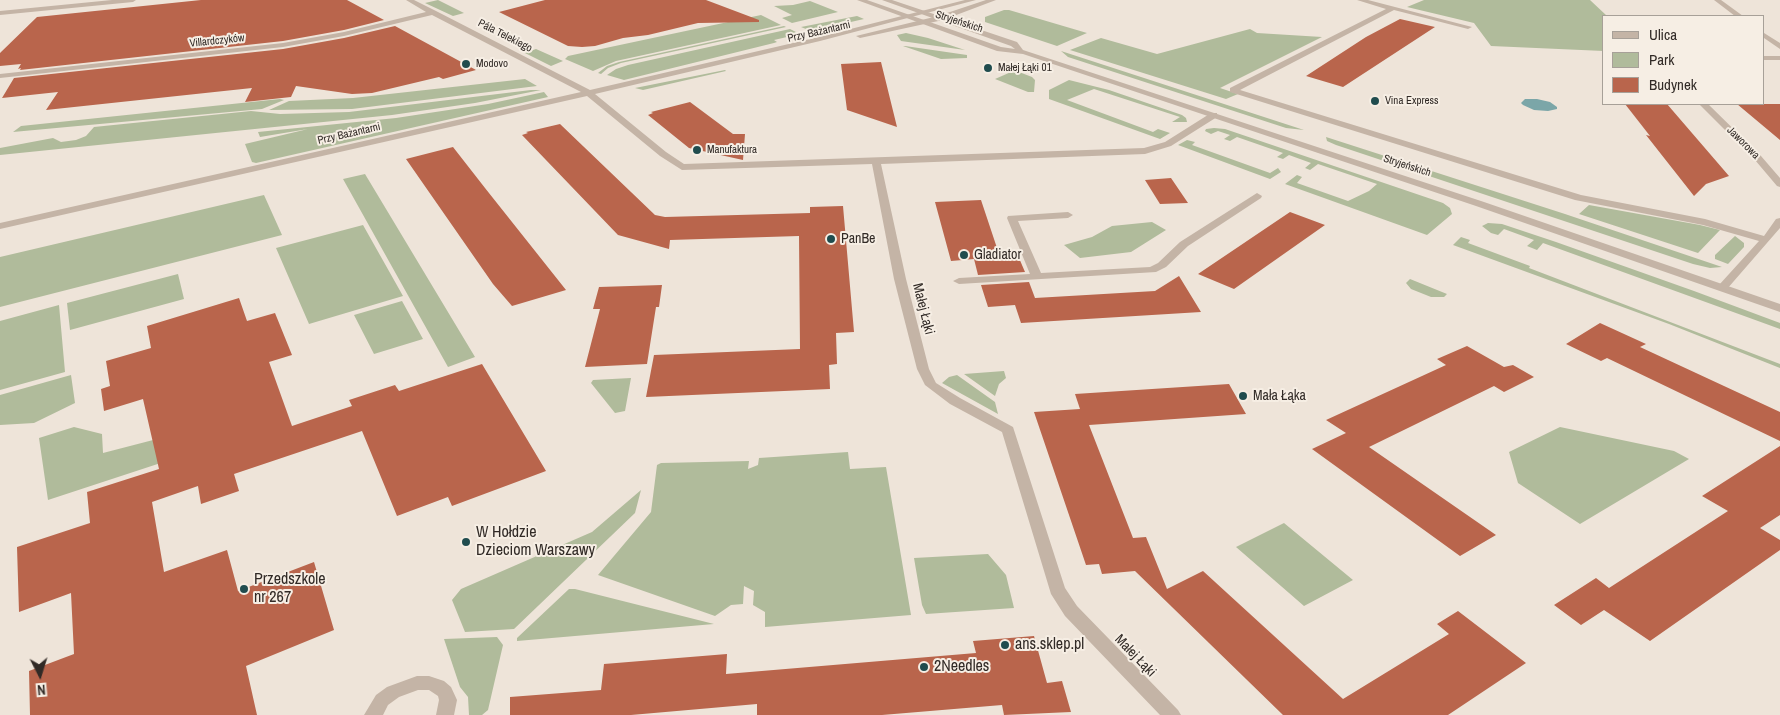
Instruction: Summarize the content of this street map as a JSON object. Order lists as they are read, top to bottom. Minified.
{"streets":{"street":["Stryjeńskich","Przy Bażantarni","Pála Telekiego","Villardczyków","Jaworowa","Małej Łąki"]},"crossings":[["Stryjeńskich","Przy Bażantarni"],["Przy Bażantarni","Pála Telekiego"],["Pála Telekiego","Villardczyków"],["Pála Telekiego","Małej Łąki"]],"places":["Modovo","Małej Łąki 01","Vina Express","Manufaktura","PanBe","Gladiator","Mała Łąka","W Hołdzie Dzieciom Warszawy","Przedszkole nr 267","ans.sklep.pl","2Needles"],"legend":["Ulica","Park","Budynek"],"north":"bottom"}
